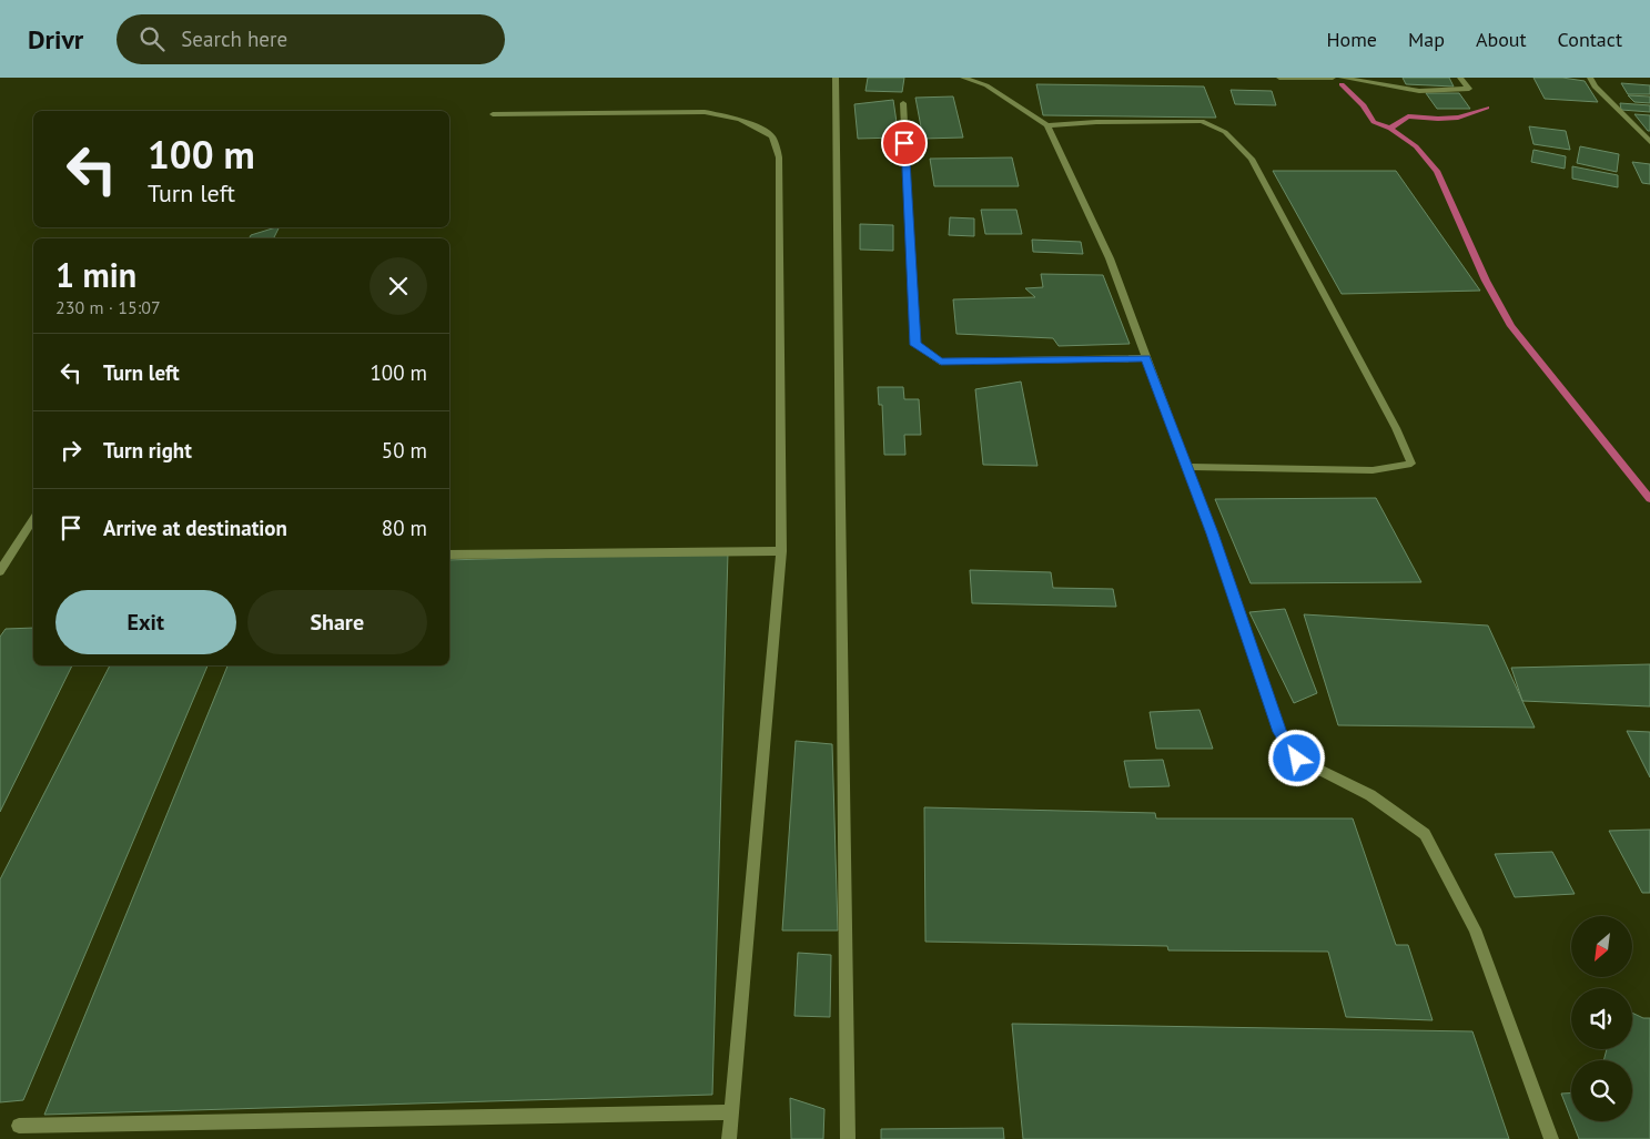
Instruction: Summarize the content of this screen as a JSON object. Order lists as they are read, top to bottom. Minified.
{"north":"bottom left","page":{"header":"Drivr","search":"Search here","nav":["Home","Map","About","Contact"],"turn":["100 m","Turn left"],"heading":["1 min","230 m · 15:07"],"list":[{"name":"Turn left","value":"100 m"},{"name":"Turn right","value":"50 m"},{"name":"Arrive at destination","value":"80 m"}],"buttons":["Exit","Share"]}}
